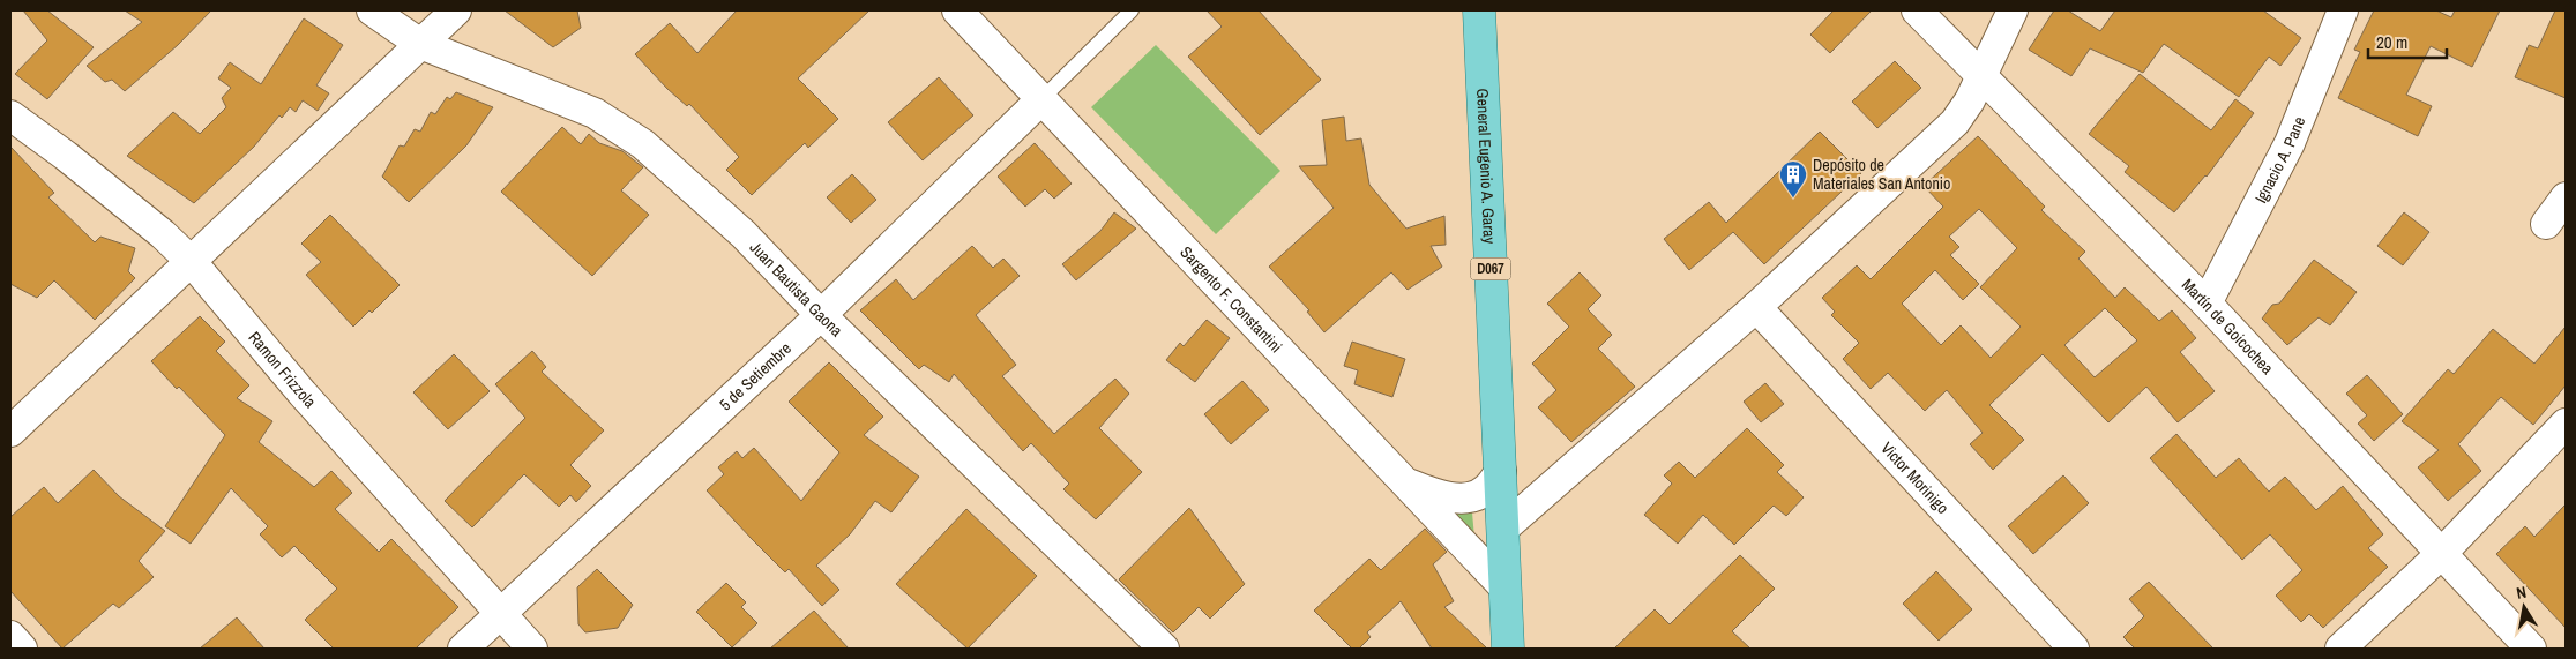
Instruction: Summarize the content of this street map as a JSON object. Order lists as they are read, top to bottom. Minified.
{"streets":{"main road":["General Eugenio A. Garay","D067"],"street":["Ignacio A. Pane","Juan Bautista Gaona","Sargento F. Constantini","Martín de Goicochea","Ramon Frizzola","5 de Setiembre","Victor Morinigo"]},"crossings":[["Ignacio A. Pane","Martín de Goicochea"],["General Eugenio A. Garay","D067"],["D067","Sargento F. Constantini"],["Juan Bautista Gaona","5 de Setiembre"],["Sargento F. Constantini","5 de Setiembre"],["Ramon Frizzola","5 de Setiembre"]],"places":{"building":["Depósito de Materiales San Antonio"]},"scale_bar":"20 m","north":"top"}
